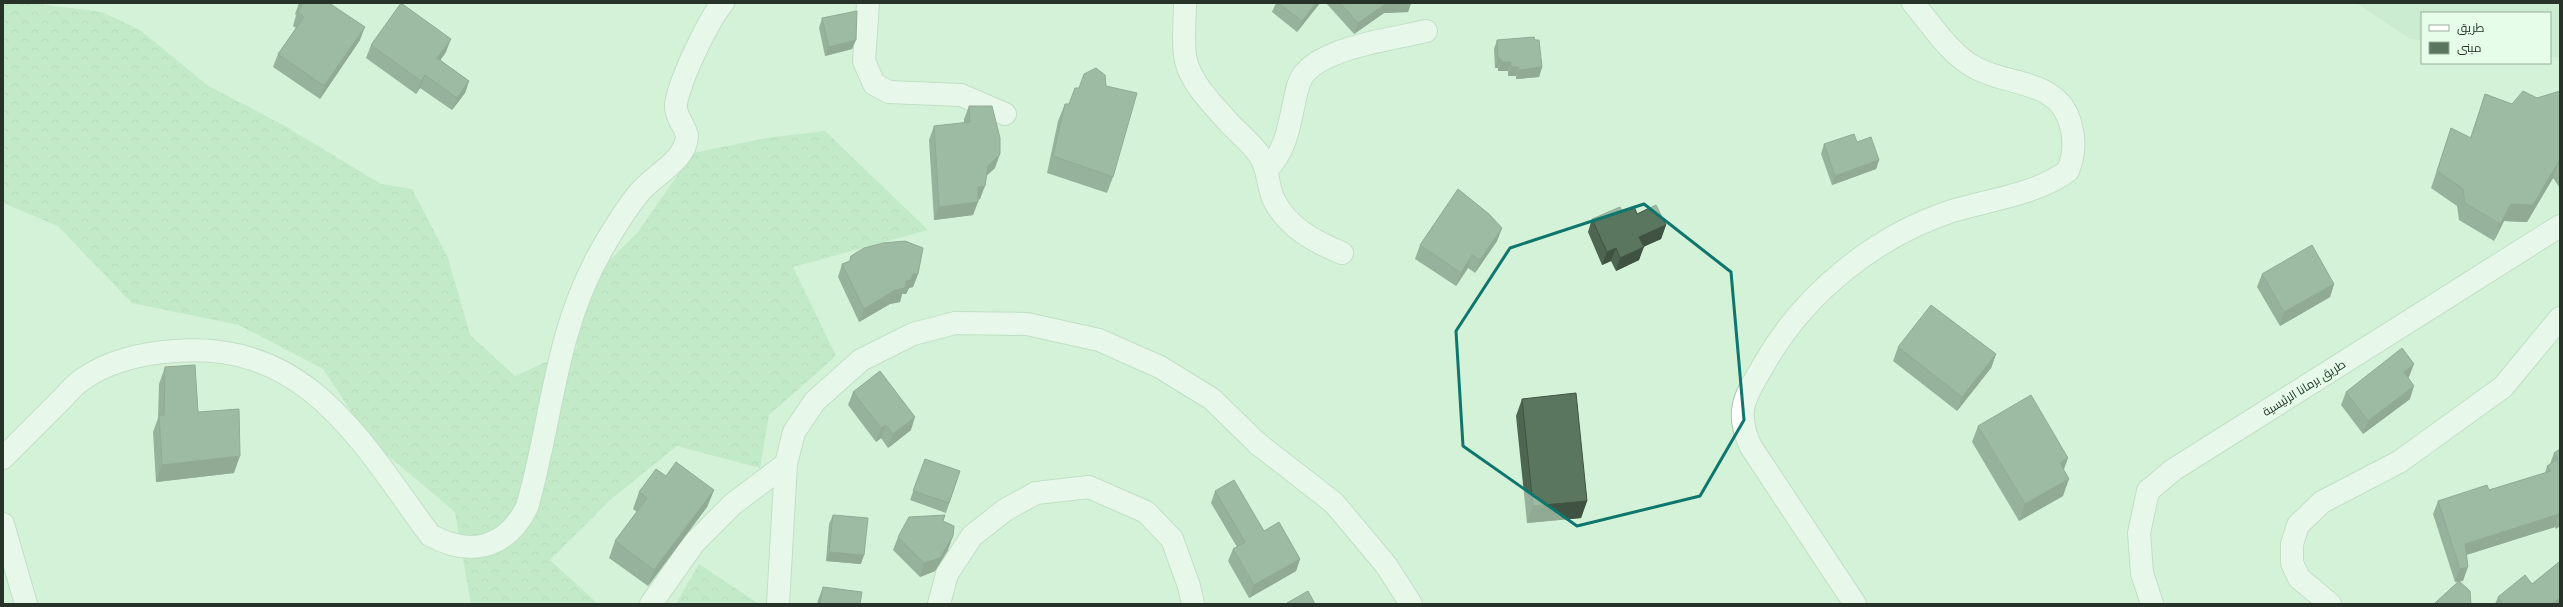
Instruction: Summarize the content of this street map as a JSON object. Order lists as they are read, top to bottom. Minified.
{"streets":{"street":["طريق برمانا الرئيسية"]},"legend":["طريق","مبنى"]}
